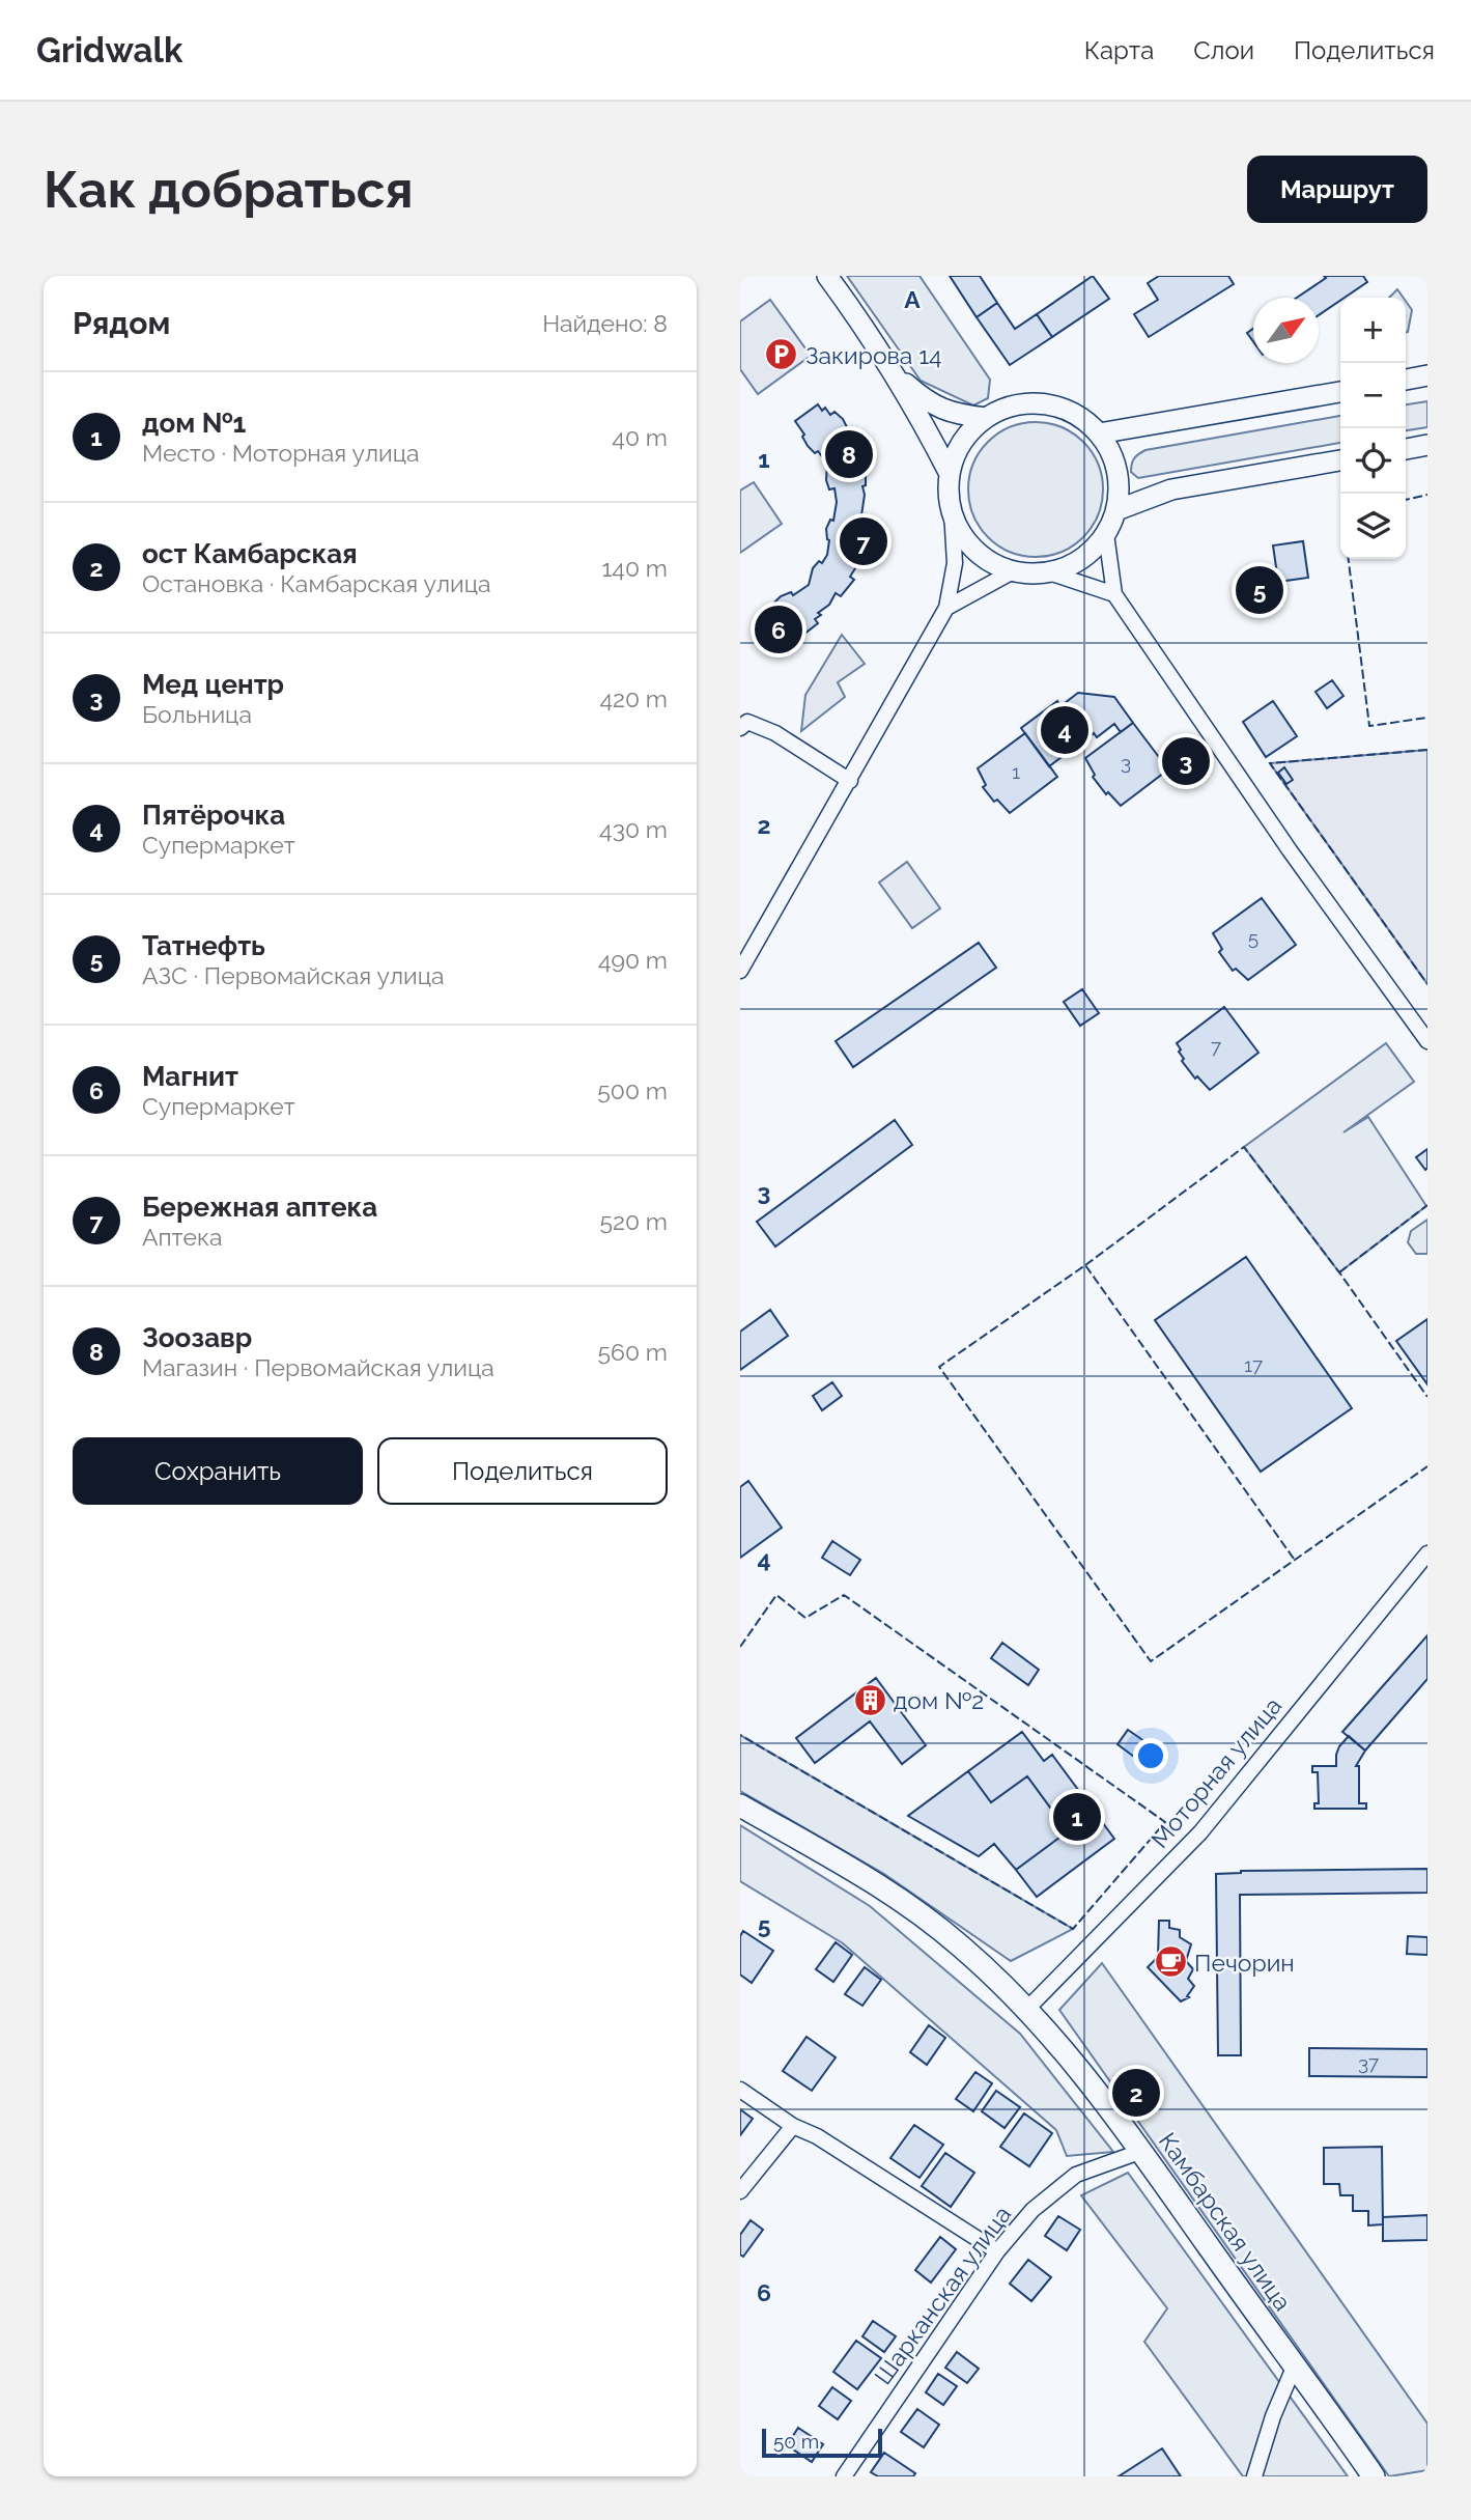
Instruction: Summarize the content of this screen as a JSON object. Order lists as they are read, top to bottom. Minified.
{"streets":{"main road":["Камбарская улица"],"street":["Моторная улица","Шарканская улица"]},"crossings":[["Моторная улица","Камбарская улица"],["Камбарская улица","Шарканская улица"]],"places":{"parking":["Закирова 14"],"building":["дом №2"],"cafe":["Печорин"]},"house_numbers":["3","1","5","7","17","37"],"scale_bar":"50 m","north":"top right","page":{"header":"Gridwalk","nav":["Карта","Слои","Поделиться"],"buttons":["Маршрут",["Сохранить","Поделиться"]],"title":"Как добраться","heading":["Рядом","Найдено: 8"],"map_buttons":["+","−"],"list":[{"mark":"1","name":"дом №1","note":"Место · Моторная улица","value":"40 m"},{"mark":"2","name":"ост Камбарская","note":"Остановка · Камбарская улица","value":"140 m"},{"mark":"3","name":"Мед центр","note":"Больница","value":"420 m"},{"mark":"4","name":"Пятёрочка","note":"Супермаркет","value":"430 m"},{"mark":"5","name":"Татнефть","note":"АЗС · Первомайская улица","value":"490 m"},{"mark":"6","name":"Магнит","note":"Супермаркет","value":"500 m"},{"mark":"7","name":"Бережная аптека","note":"Аптека","value":"520 m"},{"mark":"8","name":"Зоозавр","note":"Магазин · Первомайская улица","value":"560 m"}],"pins":["8","7","5","6","4","3","1","2"],"scale":"50 m"},"grid":{"columns":["A"],"rows":["1","2","3","4","5","6"]}}
